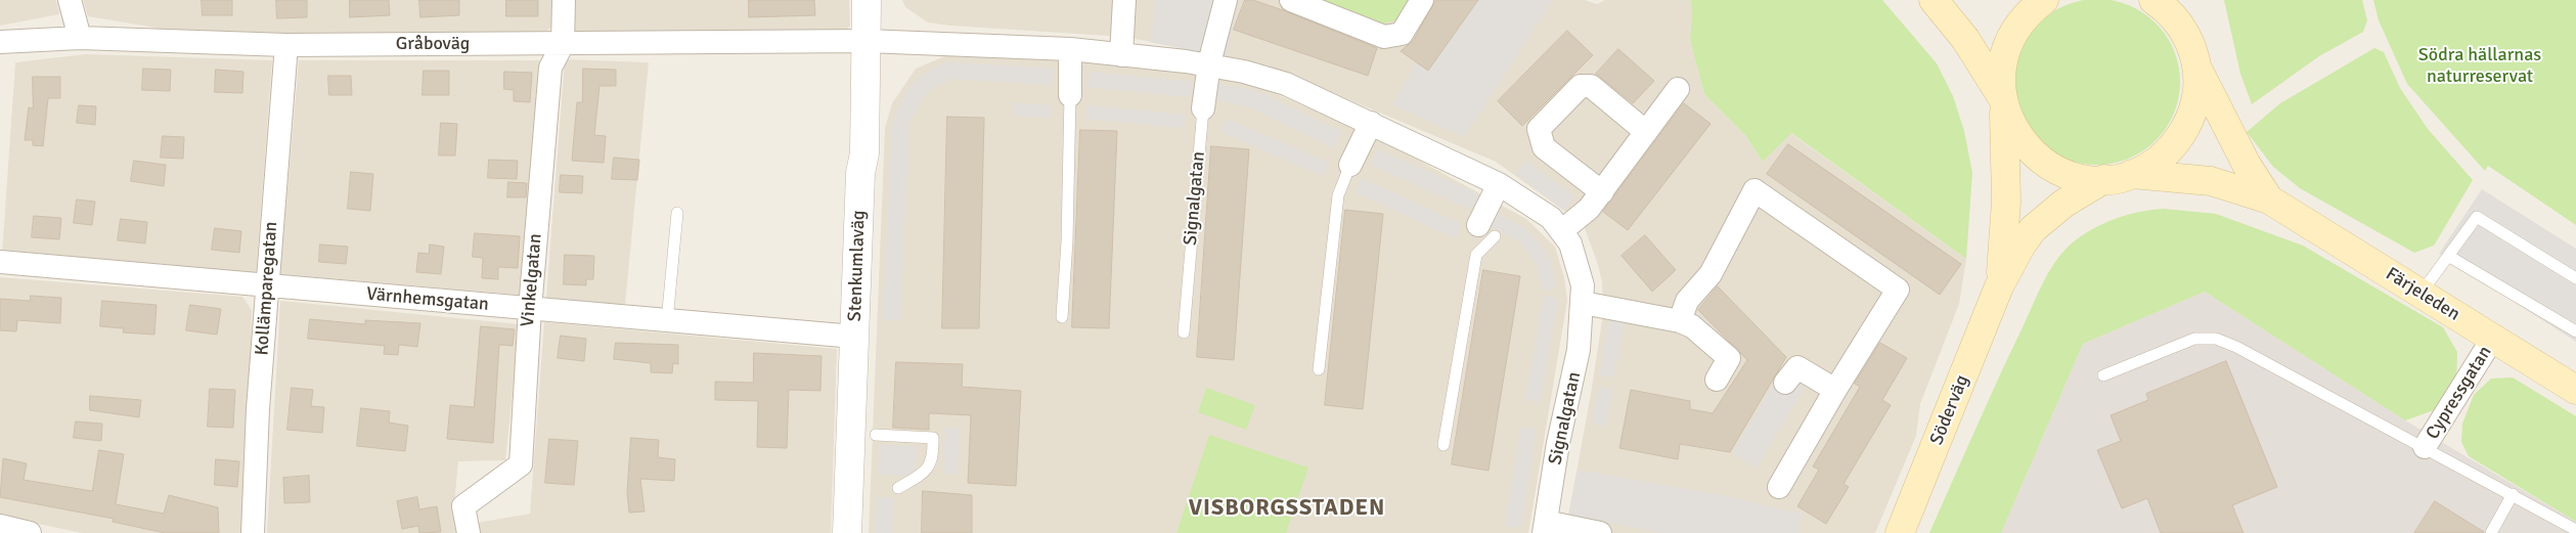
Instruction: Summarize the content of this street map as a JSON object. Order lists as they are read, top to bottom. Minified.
{"streets":{"main road":["Färjeleden","Söderväg"],"street":["Gråboväg","Signalgatan","Stenkumlaväg","Vinkelgatan","Kollämparegatan","Värnhemsgatan","Cypressgatan"]},"crossings":[["Gråboväg","Signalgatan"],["Gråboväg","Stenkumlaväg"],["Gråboväg","Vinkelgatan"],["Gråboväg","Kollämparegatan"],["Signalgatan","Stenkumlaväg"],["Stenkumlaväg","Värnhemsgatan"],["Vinkelgatan","Värnhemsgatan"],["Kollämparegatan","Värnhemsgatan"],["Färjeleden","Cypressgatan"]],"districts":["VISBORGSSTADEN"],"parks":["Södra hällarnas naturreservat"]}
